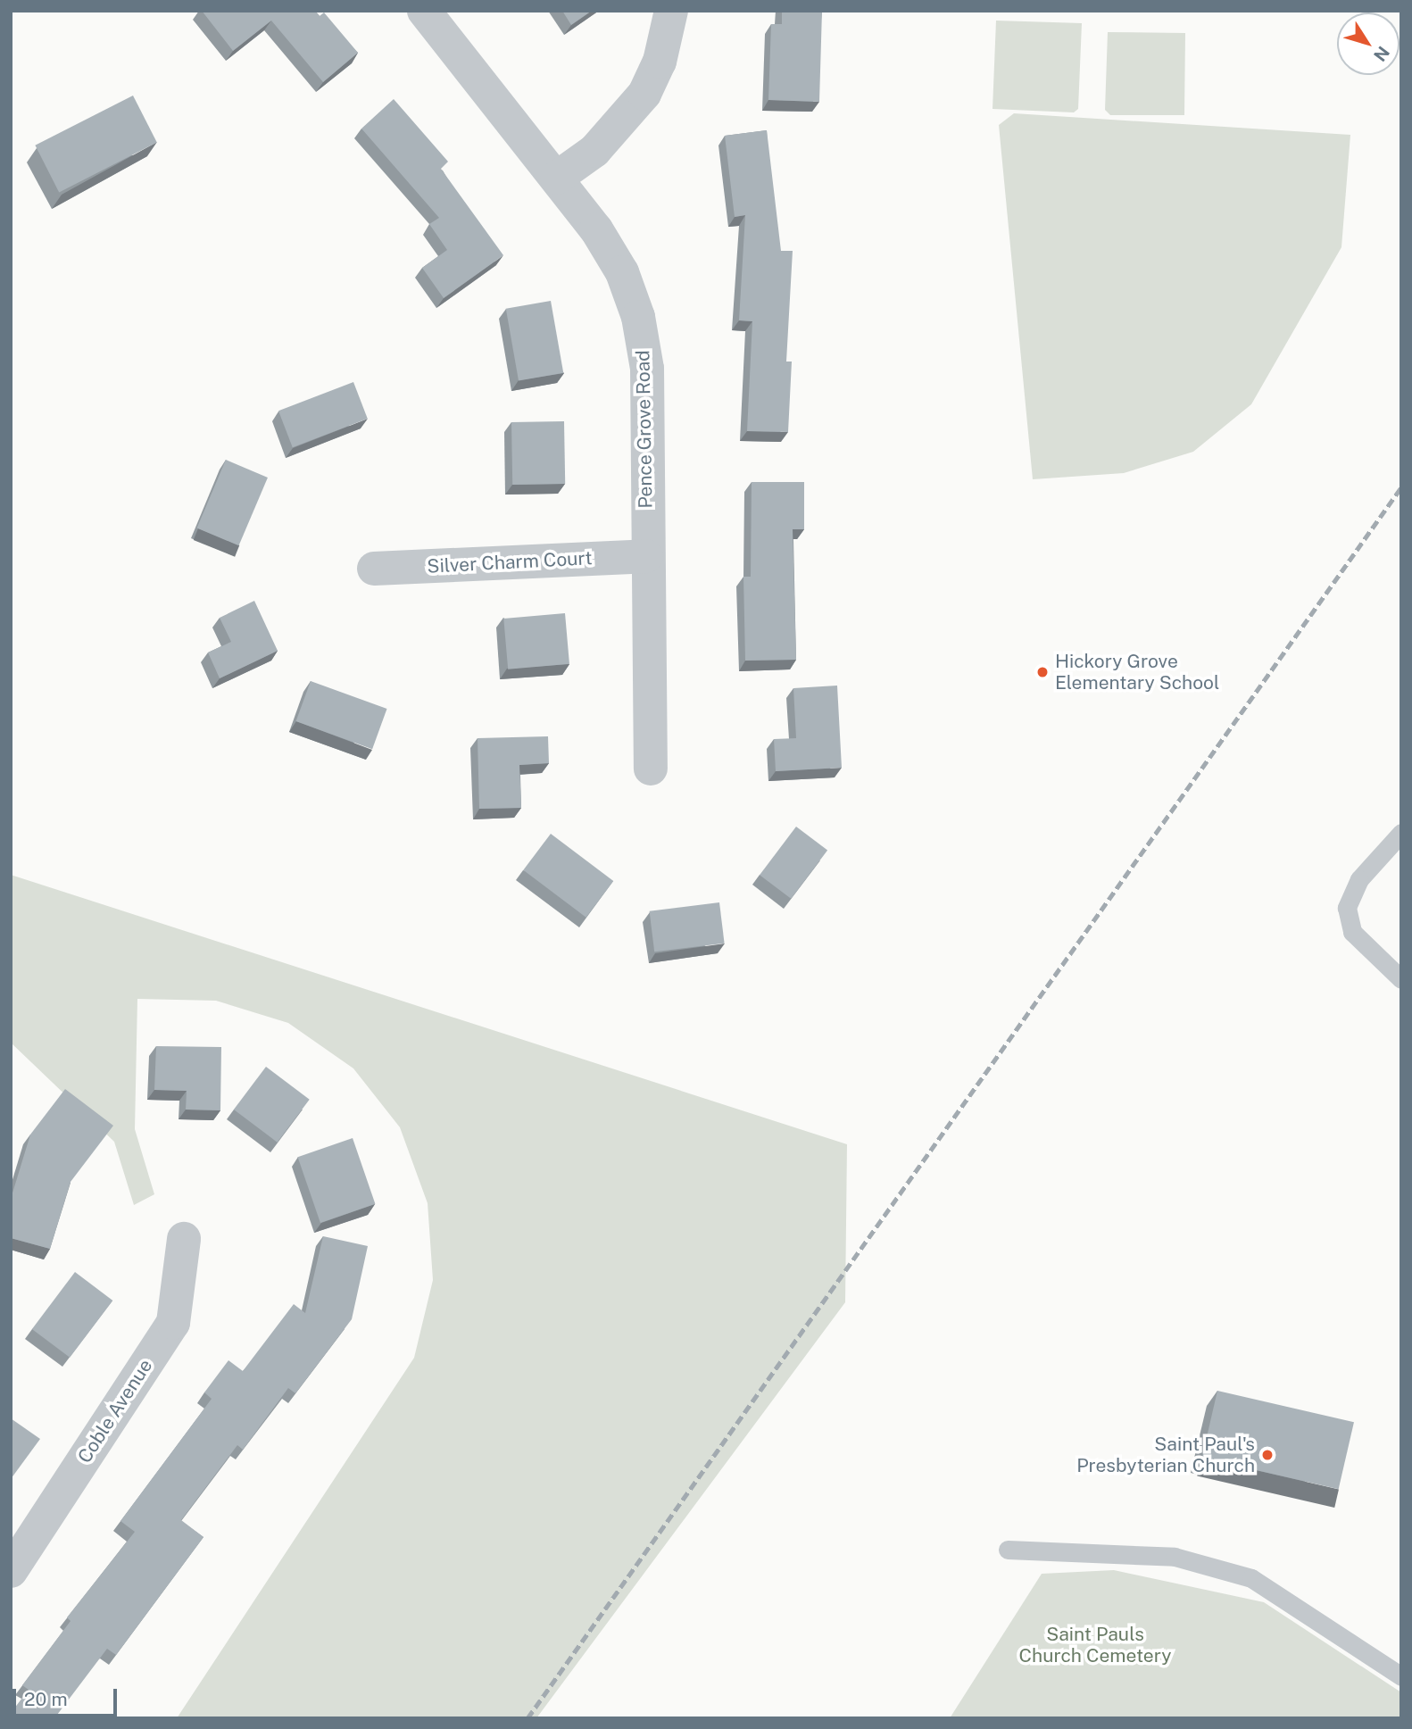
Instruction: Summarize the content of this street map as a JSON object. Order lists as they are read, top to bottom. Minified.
{"streets":{"street":["Pence Grove Road","Silver Charm Court","Coble Avenue"]},"crossings":[["Pence Grove Road","Silver Charm Court"]],"parks":["Saint Pauls Church Cemetery"],"places":["Hickory Grove Elementary School","Saint Paul's Presbyterian Church"],"scale_bar":"20 m","north":"bottom right"}
